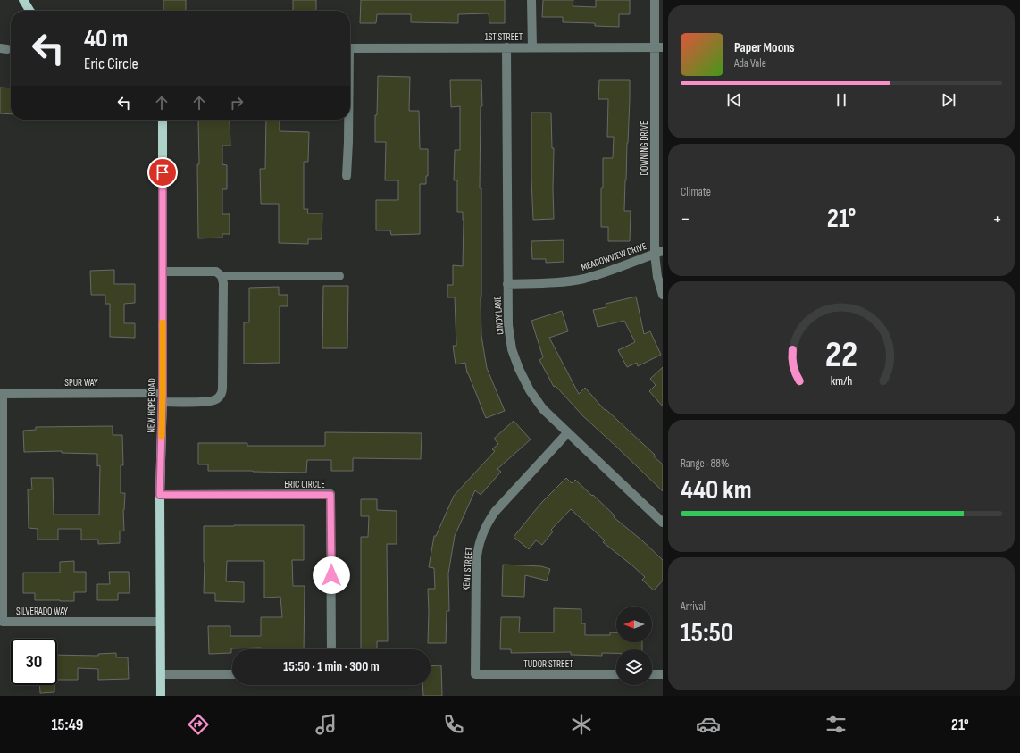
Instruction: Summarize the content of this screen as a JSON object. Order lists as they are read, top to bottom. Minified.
{"streets":{"main road":["NEW HOPE ROAD"],"street":["1ST STREET","DOWNING DRIVE","MEADOWVIEW DRIVE","CINDY LANE","SPUR WAY","ERIC CIRCLE","KENT STREET","SILVERADO WAY","TUDOR STREET"]},"crossings":[["1ST STREET","DOWNING DRIVE"],["1ST STREET","CINDY LANE"],["DOWNING DRIVE","MEADOWVIEW DRIVE"],["MEADOWVIEW DRIVE","CINDY LANE"],["CINDY LANE","KENT STREET"],["SPUR WAY","NEW HOPE ROAD"],["SPUR WAY","SILVERADO WAY"],["NEW HOPE ROAD","ERIC CIRCLE"],["NEW HOPE ROAD","SILVERADO WAY"],["KENT STREET","TUDOR STREET"]],"north":"left","page":{"turn":["40 m","Eric Circle"],"song":["Paper Moons","Ada Vale"],"tile":["Climate",["Range · 88%","440 km"],["Arrival","15:50"]],"heat":["−","21°","+"],"limit":"30","trip":"15:50 · 1 min · 300 m","tabs":["15:49","21°"],"gauge":["22","km/h"]}}
